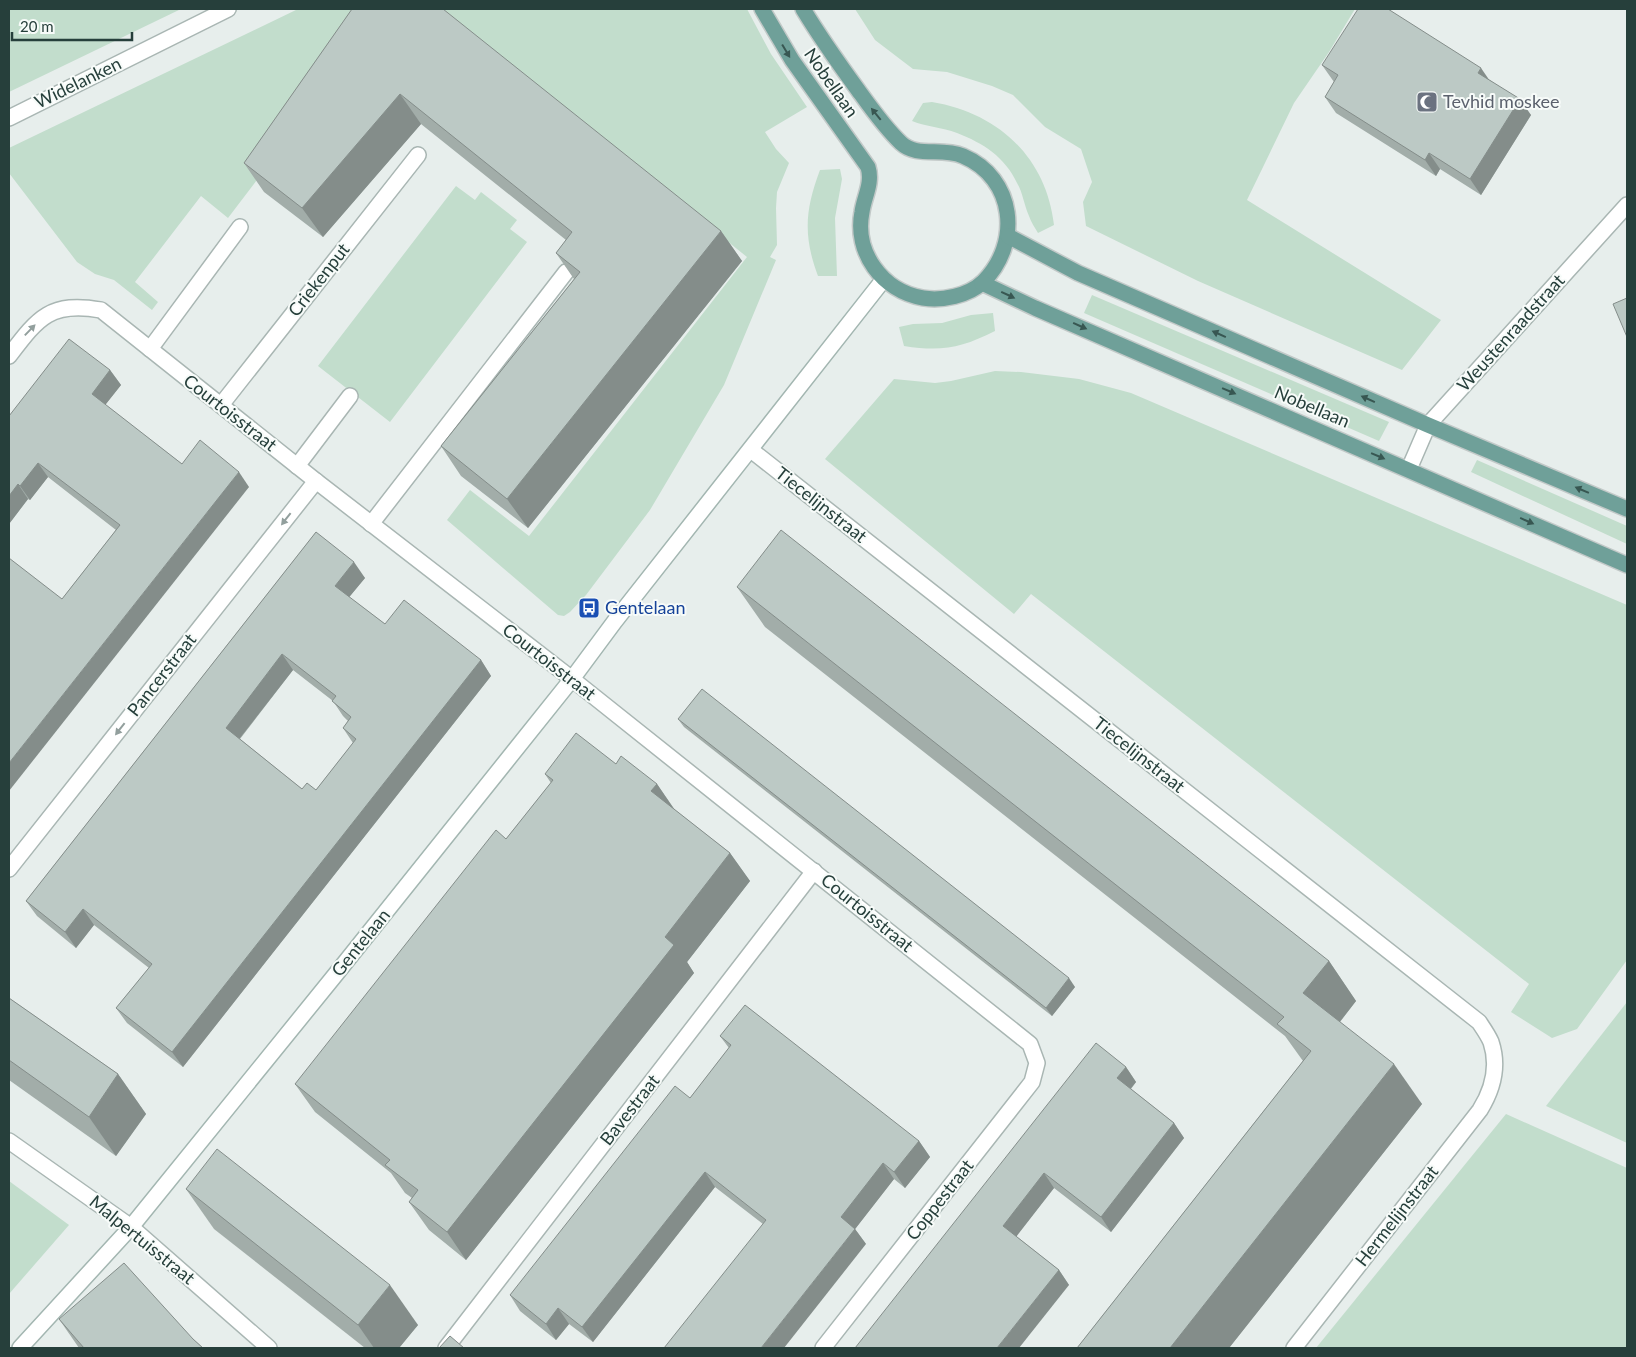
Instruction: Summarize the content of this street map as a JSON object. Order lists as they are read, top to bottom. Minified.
{"streets":{"main road":["Nobellaan"],"street":["Widelanken","Criekenput","Weustenraadstraat","Courtoisstraat","Tiecelijnstraat","Pancerstraat","Gentelaan","Bavestraat","Coppestraat","Hermelijnstraat","Malpertuisstraat"]},"crossings":[["Nobellaan","Weustenraadstraat"],["Nobellaan","Gentelaan"],["Criekenput","Courtoisstraat"],["Courtoisstraat","Pancerstraat"],["Courtoisstraat","Gentelaan"],["Courtoisstraat","Bavestraat"],["Courtoisstraat","Coppestraat"],["Tiecelijnstraat","Gentelaan"],["Tiecelijnstraat","Hermelijnstraat"],["Gentelaan","Malpertuisstraat"]],"one_way":["Pancerstraat"],"places":{"mosque":["Tevhid moskee"],"bus stop":["Gentelaan"]},"scale_bar":"20 m"}
